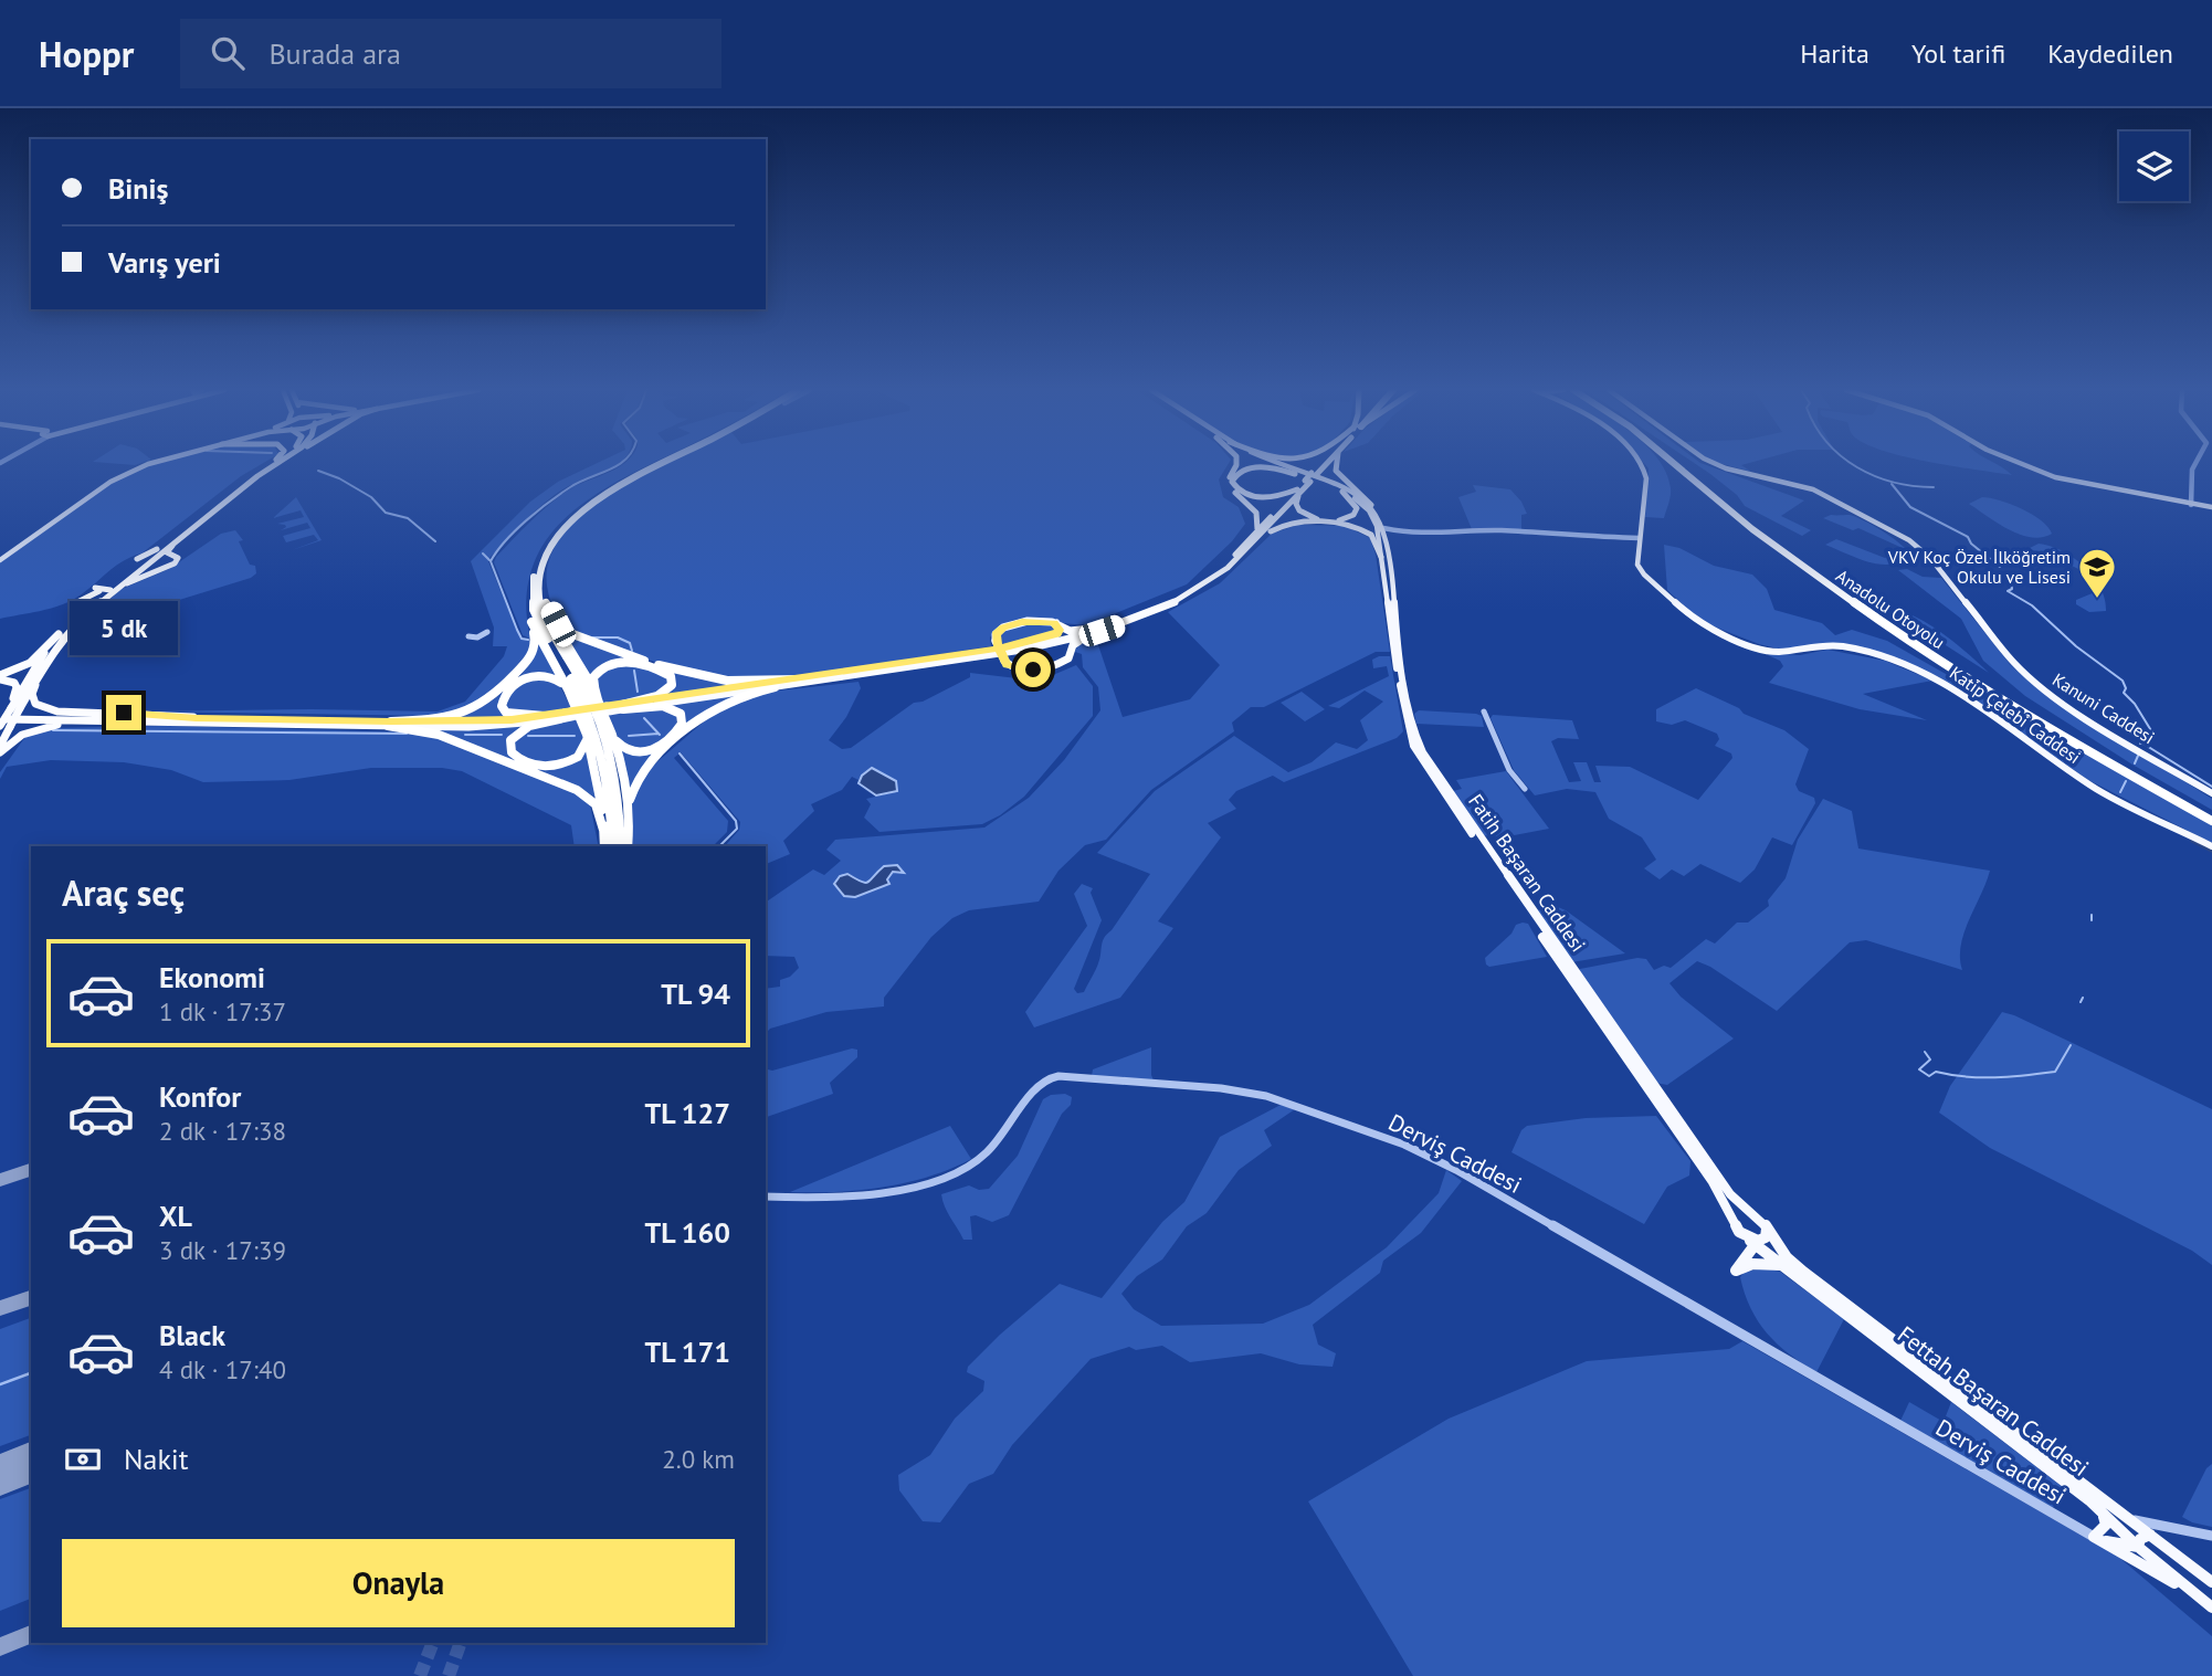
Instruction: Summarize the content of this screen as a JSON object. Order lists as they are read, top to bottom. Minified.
{"streets":{"highway":["Anadolu Otoyolu"],"main road":["Kanuni Caddesi","Katip Çelebi Caddesi","Fatih Başaran Caddesi","Fettah Başaran Caddesi"],"street":["Derviş Caddesi"]},"crossings":[["Fatih Başaran Caddesi","Fettah Başaran Caddesi"]],"places":{"school or university":["VKV Koç Özel İlköğretim Okulu ve Lisesi"]},"page":{"header":"Hoppr","search":"Burada ara","nav":["Harita","Yol tarifi","Kaydedilen"],"banner":["Biniş","Varış yeri"],"bubble":"5 dk","heading":"Araç seç","list":[{"name":"Ekonomi","note":"1 dk · 17:37","value":"TL 94"},{"name":"Konfor","note":"2 dk · 17:38","value":"TL 127"},{"name":"XL","note":"3 dk · 17:39","value":"TL 160"},{"name":"Black","note":"4 dk · 17:40","value":"TL 171"}],"pay":["Nakit","2.0 km"],"buttons":"Onayla"}}
